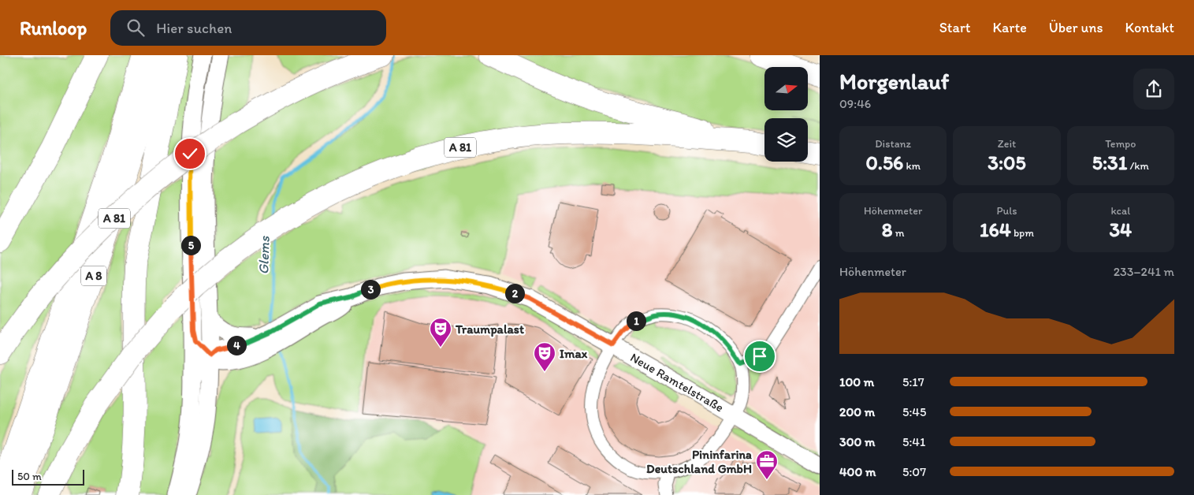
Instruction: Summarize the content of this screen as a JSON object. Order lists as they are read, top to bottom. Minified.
{"streets":{"highway":["A 81","A 8"],"main road":["Neue Ramtelstraße"]},"water":["Glems"],"places":{"theatre":["Traumpalast","Imax"],"office":["Pininfarina Deutschland GmbH"]},"scale_bar":"50 m","north":"right","page":{"header":"Runloop","search":"Hier suchen","nav":["Start","Karte","Über uns","Kontakt"],"heading":["Morgenlauf","09:46"],"stats":[["Distanz","0.56 km"],["Zeit","3:05"],["Tempo","5:31 /km"],["Höhenmeter","8 m"],["Puls","164 bpm"],["kcal","34"]],"pins":["5","3","2","1","4"],"chart":["Höhenmeter","233–241 m"],"list":[{"name":"100 m","note":"5:17"},{"name":"200 m","note":"5:45"},{"name":"300 m","note":"5:41"},{"name":"400 m","note":"5:07"}],"scale":"50 m"}}
